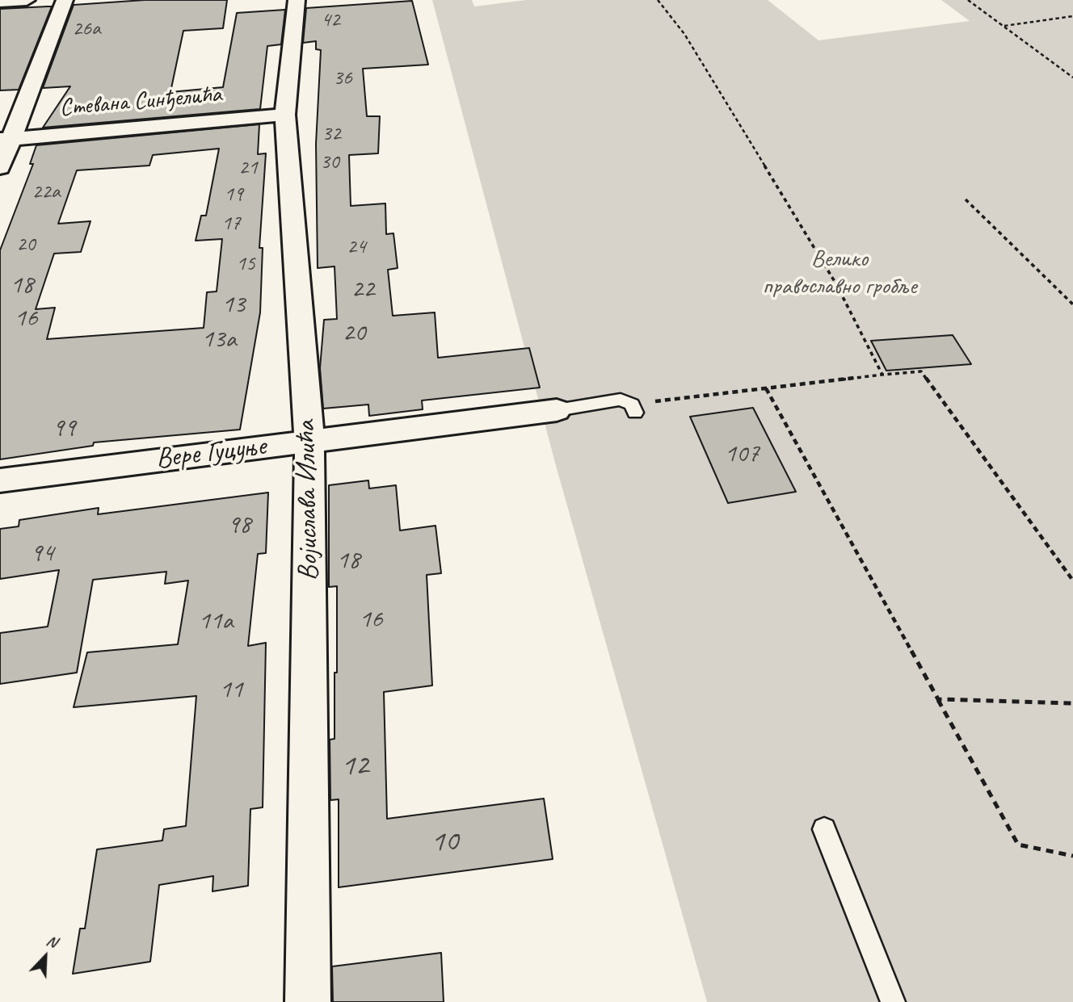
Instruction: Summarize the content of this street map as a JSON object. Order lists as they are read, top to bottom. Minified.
{"streets":{"street":["Стевана Синђелића","Вере Гуцуње","Војислава Илића"]},"crossings":[["Стевана Синђелића","Војислава Илића"],["Вере Гуцуње","Војислава Илића"]],"parks":["Велико православно гробље"],"house_numbers":["42","26a","36","32","30","21","22a","19","17","20","24","15","18","22","13","16","20","13a","99","107","98","94","18","16","11a","11","12","10"],"north":"top right"}
